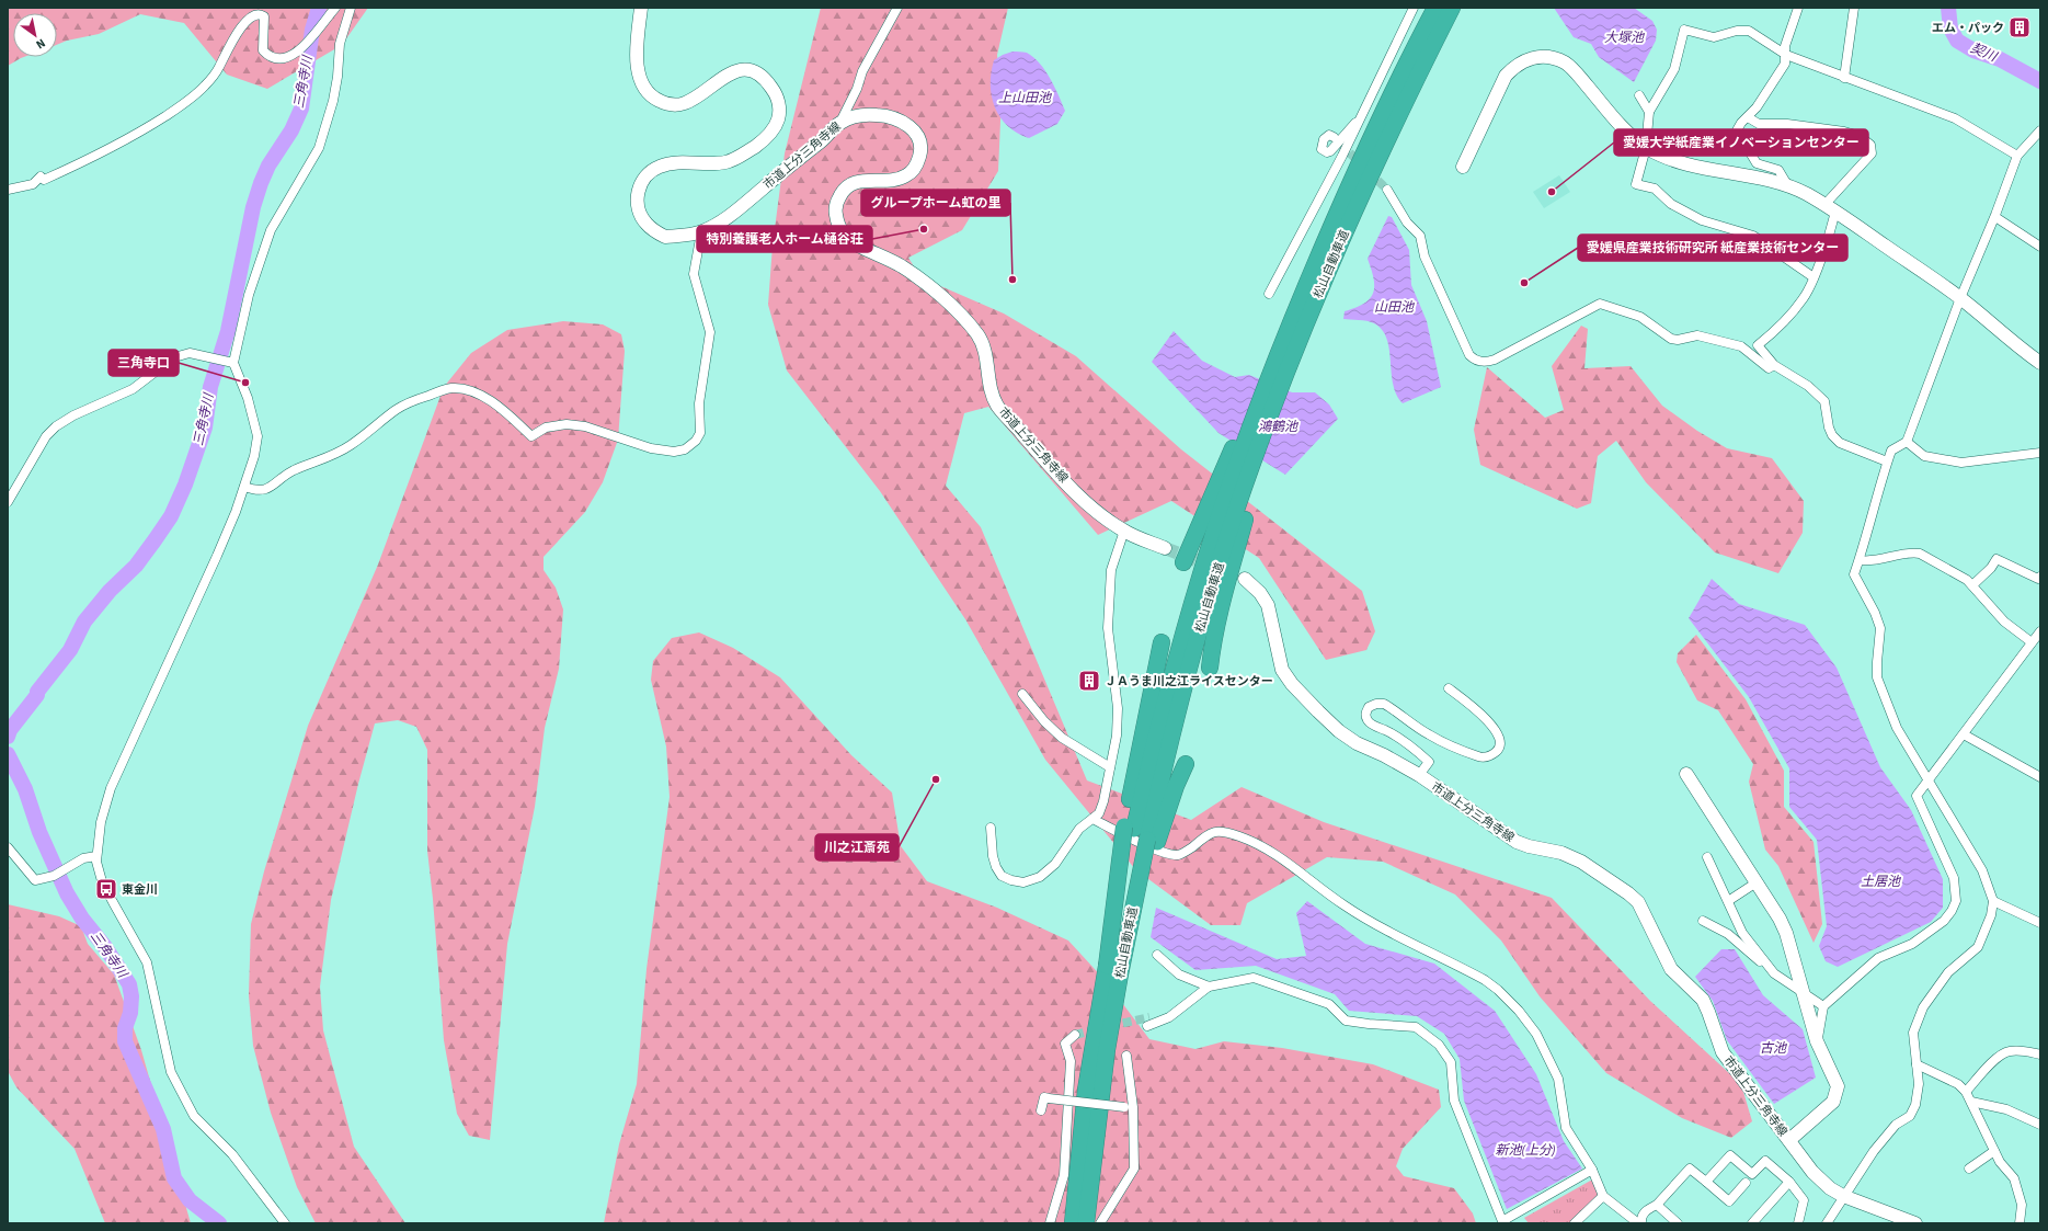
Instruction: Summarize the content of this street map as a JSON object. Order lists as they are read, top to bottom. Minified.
{"streets":{"highway":["松山自動車道"],"street":["市道上分三角寺線"]},"water":["大塚池","契川","三角寺川","上山田池","山田池","鴻鶴池","土居池","古池","新池(上分)"],"places":{"building":["エム・パック","ＪＡうま川之江ライスセンター"],"other":["愛媛大学紙産業イノベーションセンター","特別養護老人ホーム樋谷荘","グループホーム虹の里","愛媛県産業技術研究所 紙産業技術センター","三角寺口","川之江斎苑"],"bus stop":["東金川"]},"north":"bottom right"}
